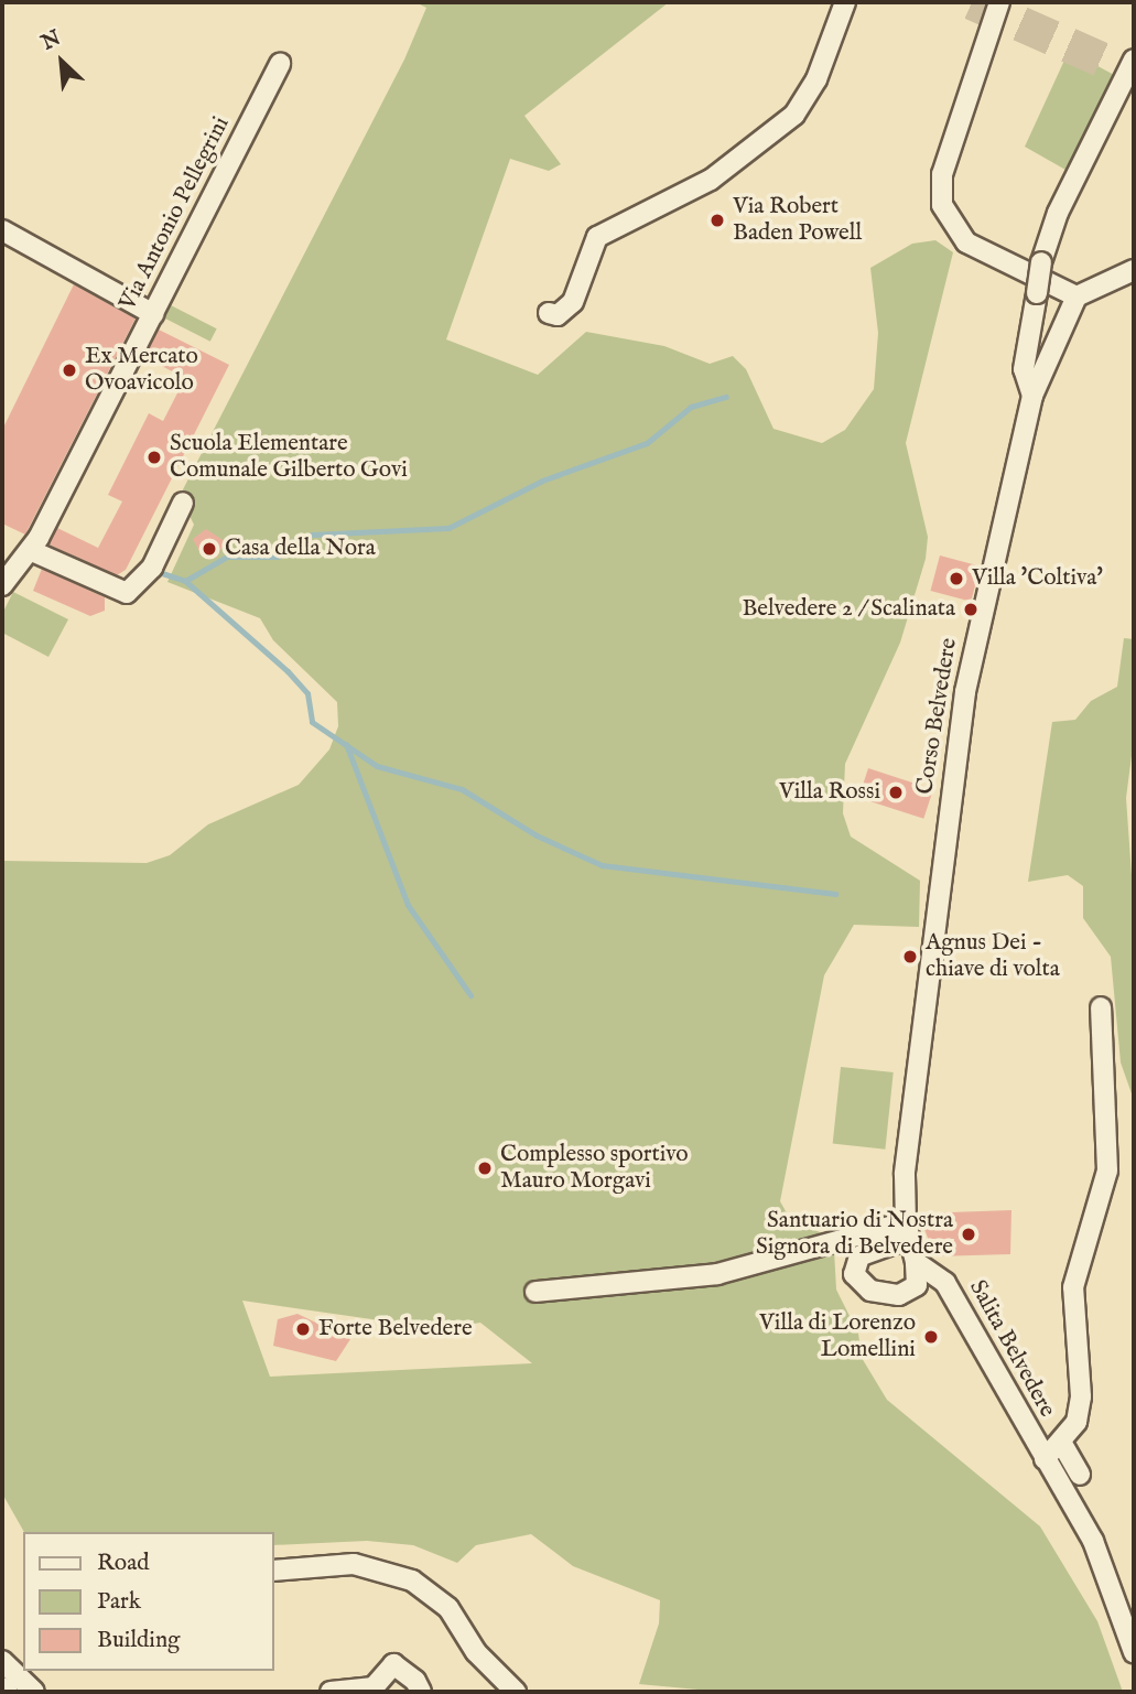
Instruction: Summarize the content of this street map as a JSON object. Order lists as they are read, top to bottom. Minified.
{"streets":{"street":["Via Antonio Pellegrini","Corso Belvedere","Salita Belvedere"]},"crossings":[["Corso Belvedere","Salita Belvedere"]],"places":["Via Robert Baden Powell","Ex Mercato Ovoavicolo","Scuola Elementare Comunale Gilberto Govi","Casa della Nora","Villa 'Coltiva'","Belvedere 2 / Scalinata","Villa Rossi","Agnus Dei - chiave di volta","Complesso sportivo Mauro Morgavi","Santuario di Nostra Signora di Belvedere","Forte Belvedere","Villa di Lorenzo Lomellini"],"legend":["Road","Park","Building"],"north":"top left"}
